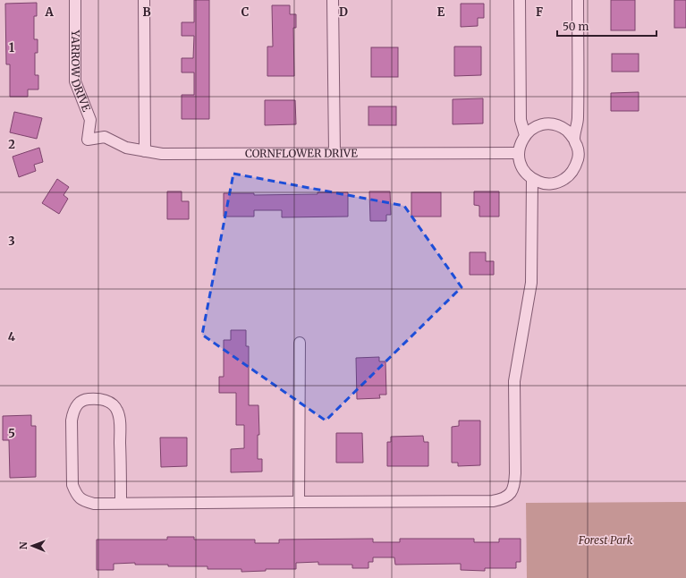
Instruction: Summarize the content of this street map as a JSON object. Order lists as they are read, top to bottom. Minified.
{"streets":{"street":["YARROW DRIVE","CORNFLOWER DRIVE"]},"crossings":[["YARROW DRIVE","CORNFLOWER DRIVE"]],"parks":["Forest Park"],"scale_bar":"50 m","north":"left","grid":{"columns":["A","B","C","D","E","F"],"rows":["1","2","3","4","5"]}}
